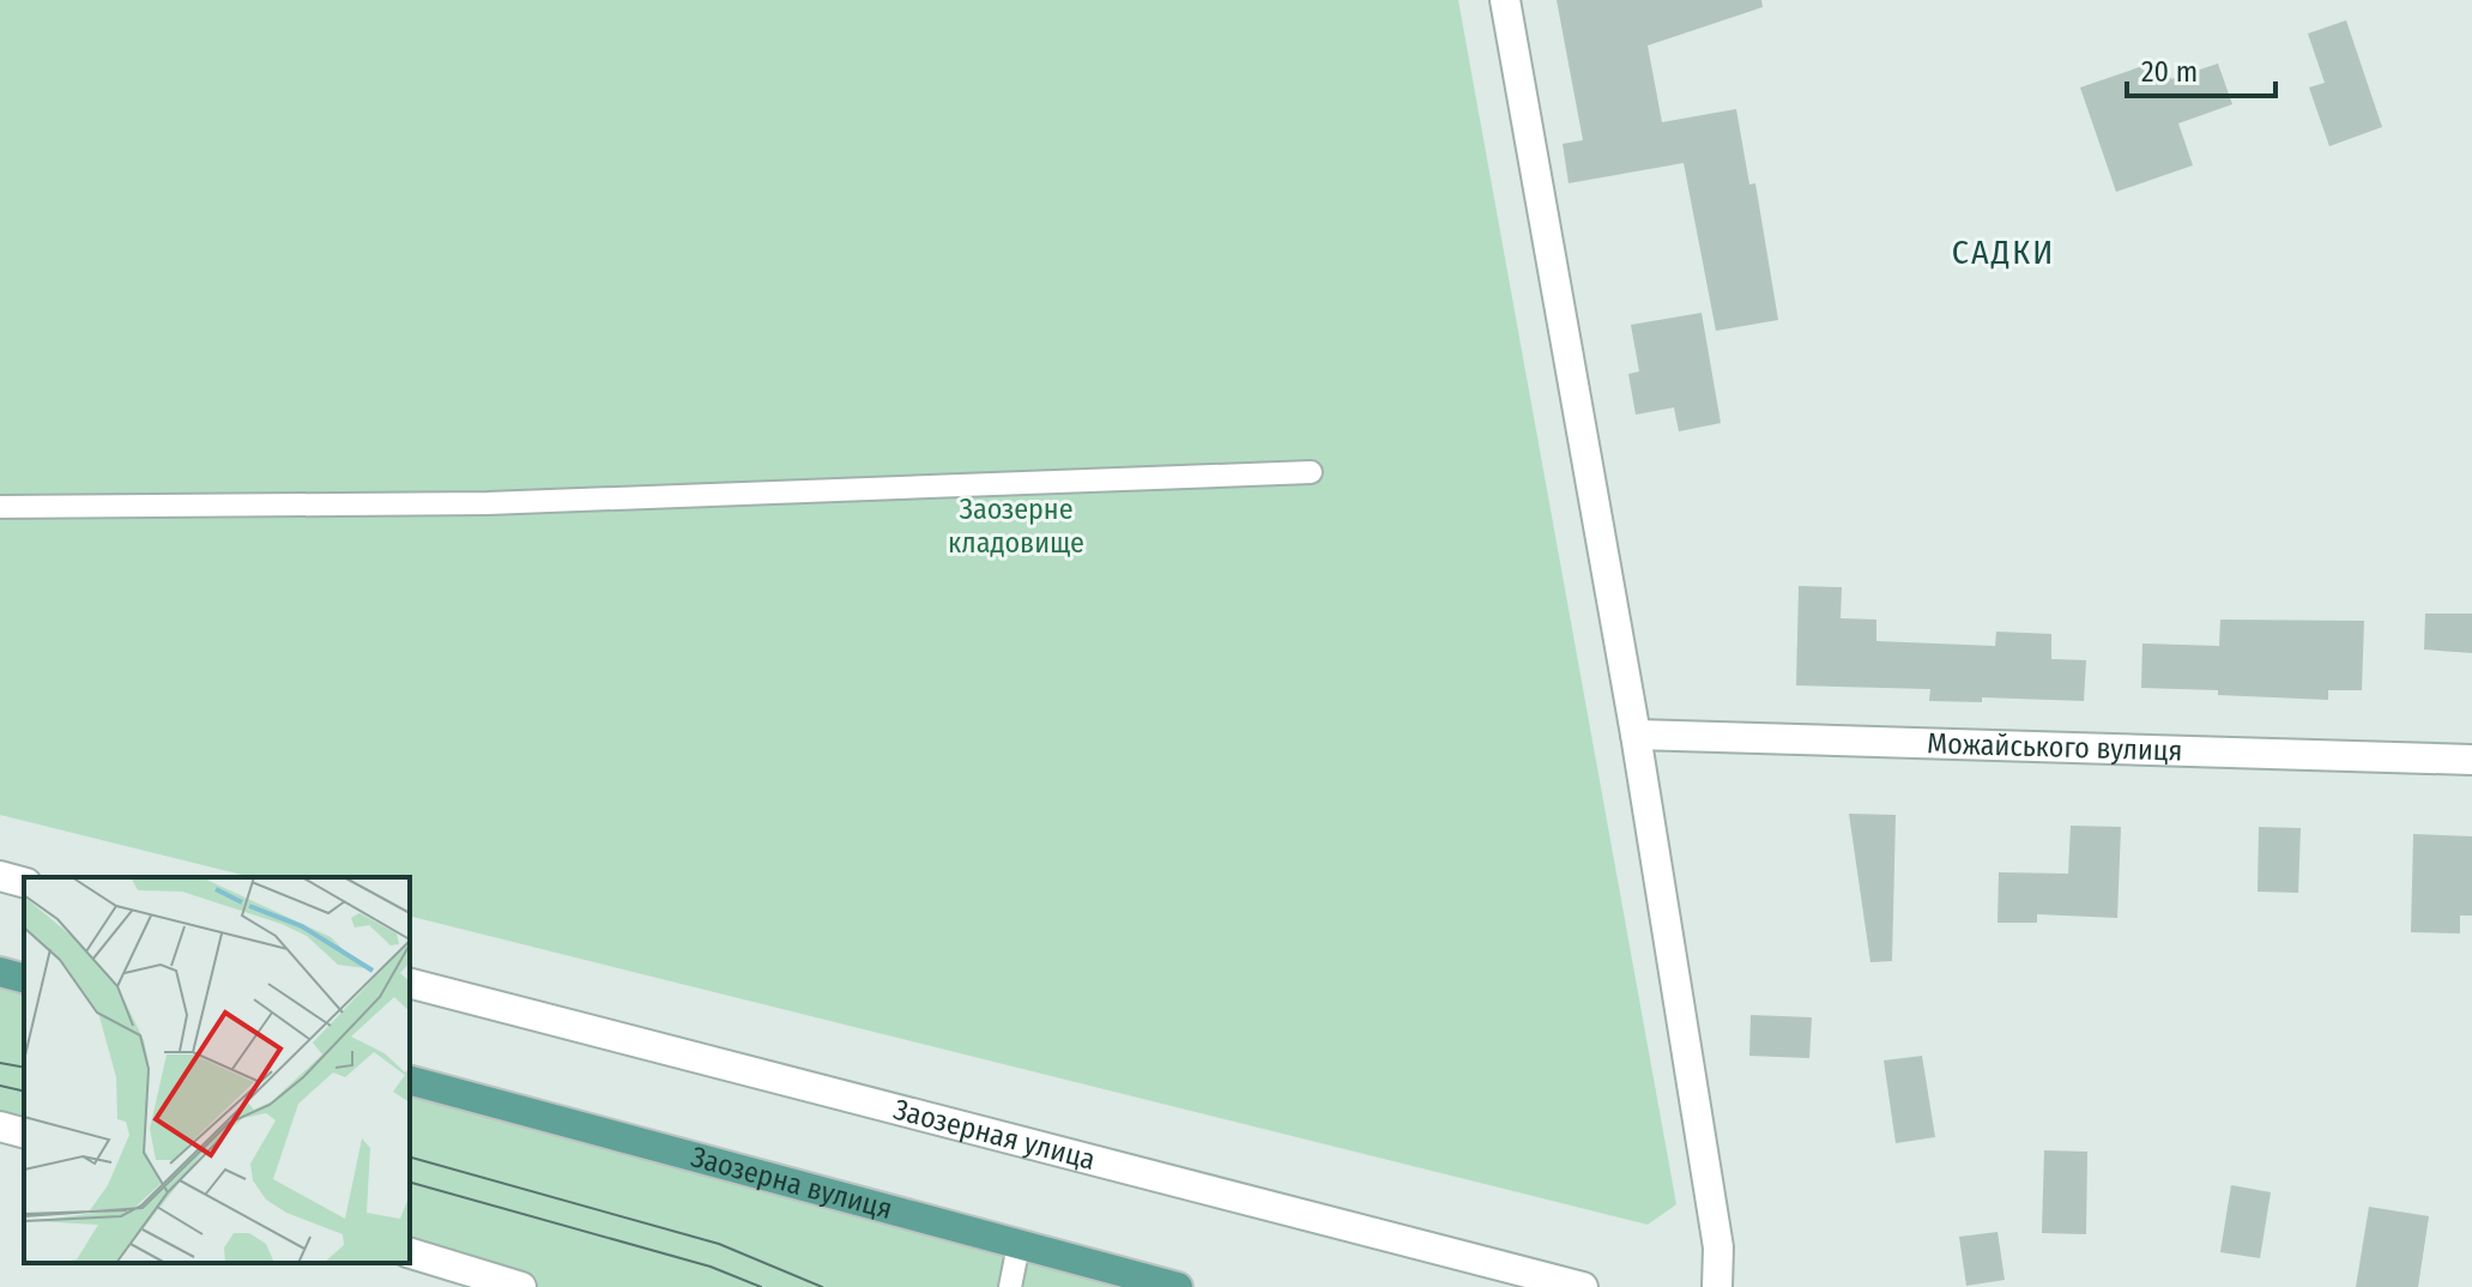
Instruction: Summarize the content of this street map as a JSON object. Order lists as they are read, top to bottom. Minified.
{"streets":{"main road":["Заозерна вулиця"],"street":["Можайського вулиця","Заозерная улица"]},"districts":["САДКИ"],"parks":["Заозерне кладовище"],"scale_bar":"20 m"}
